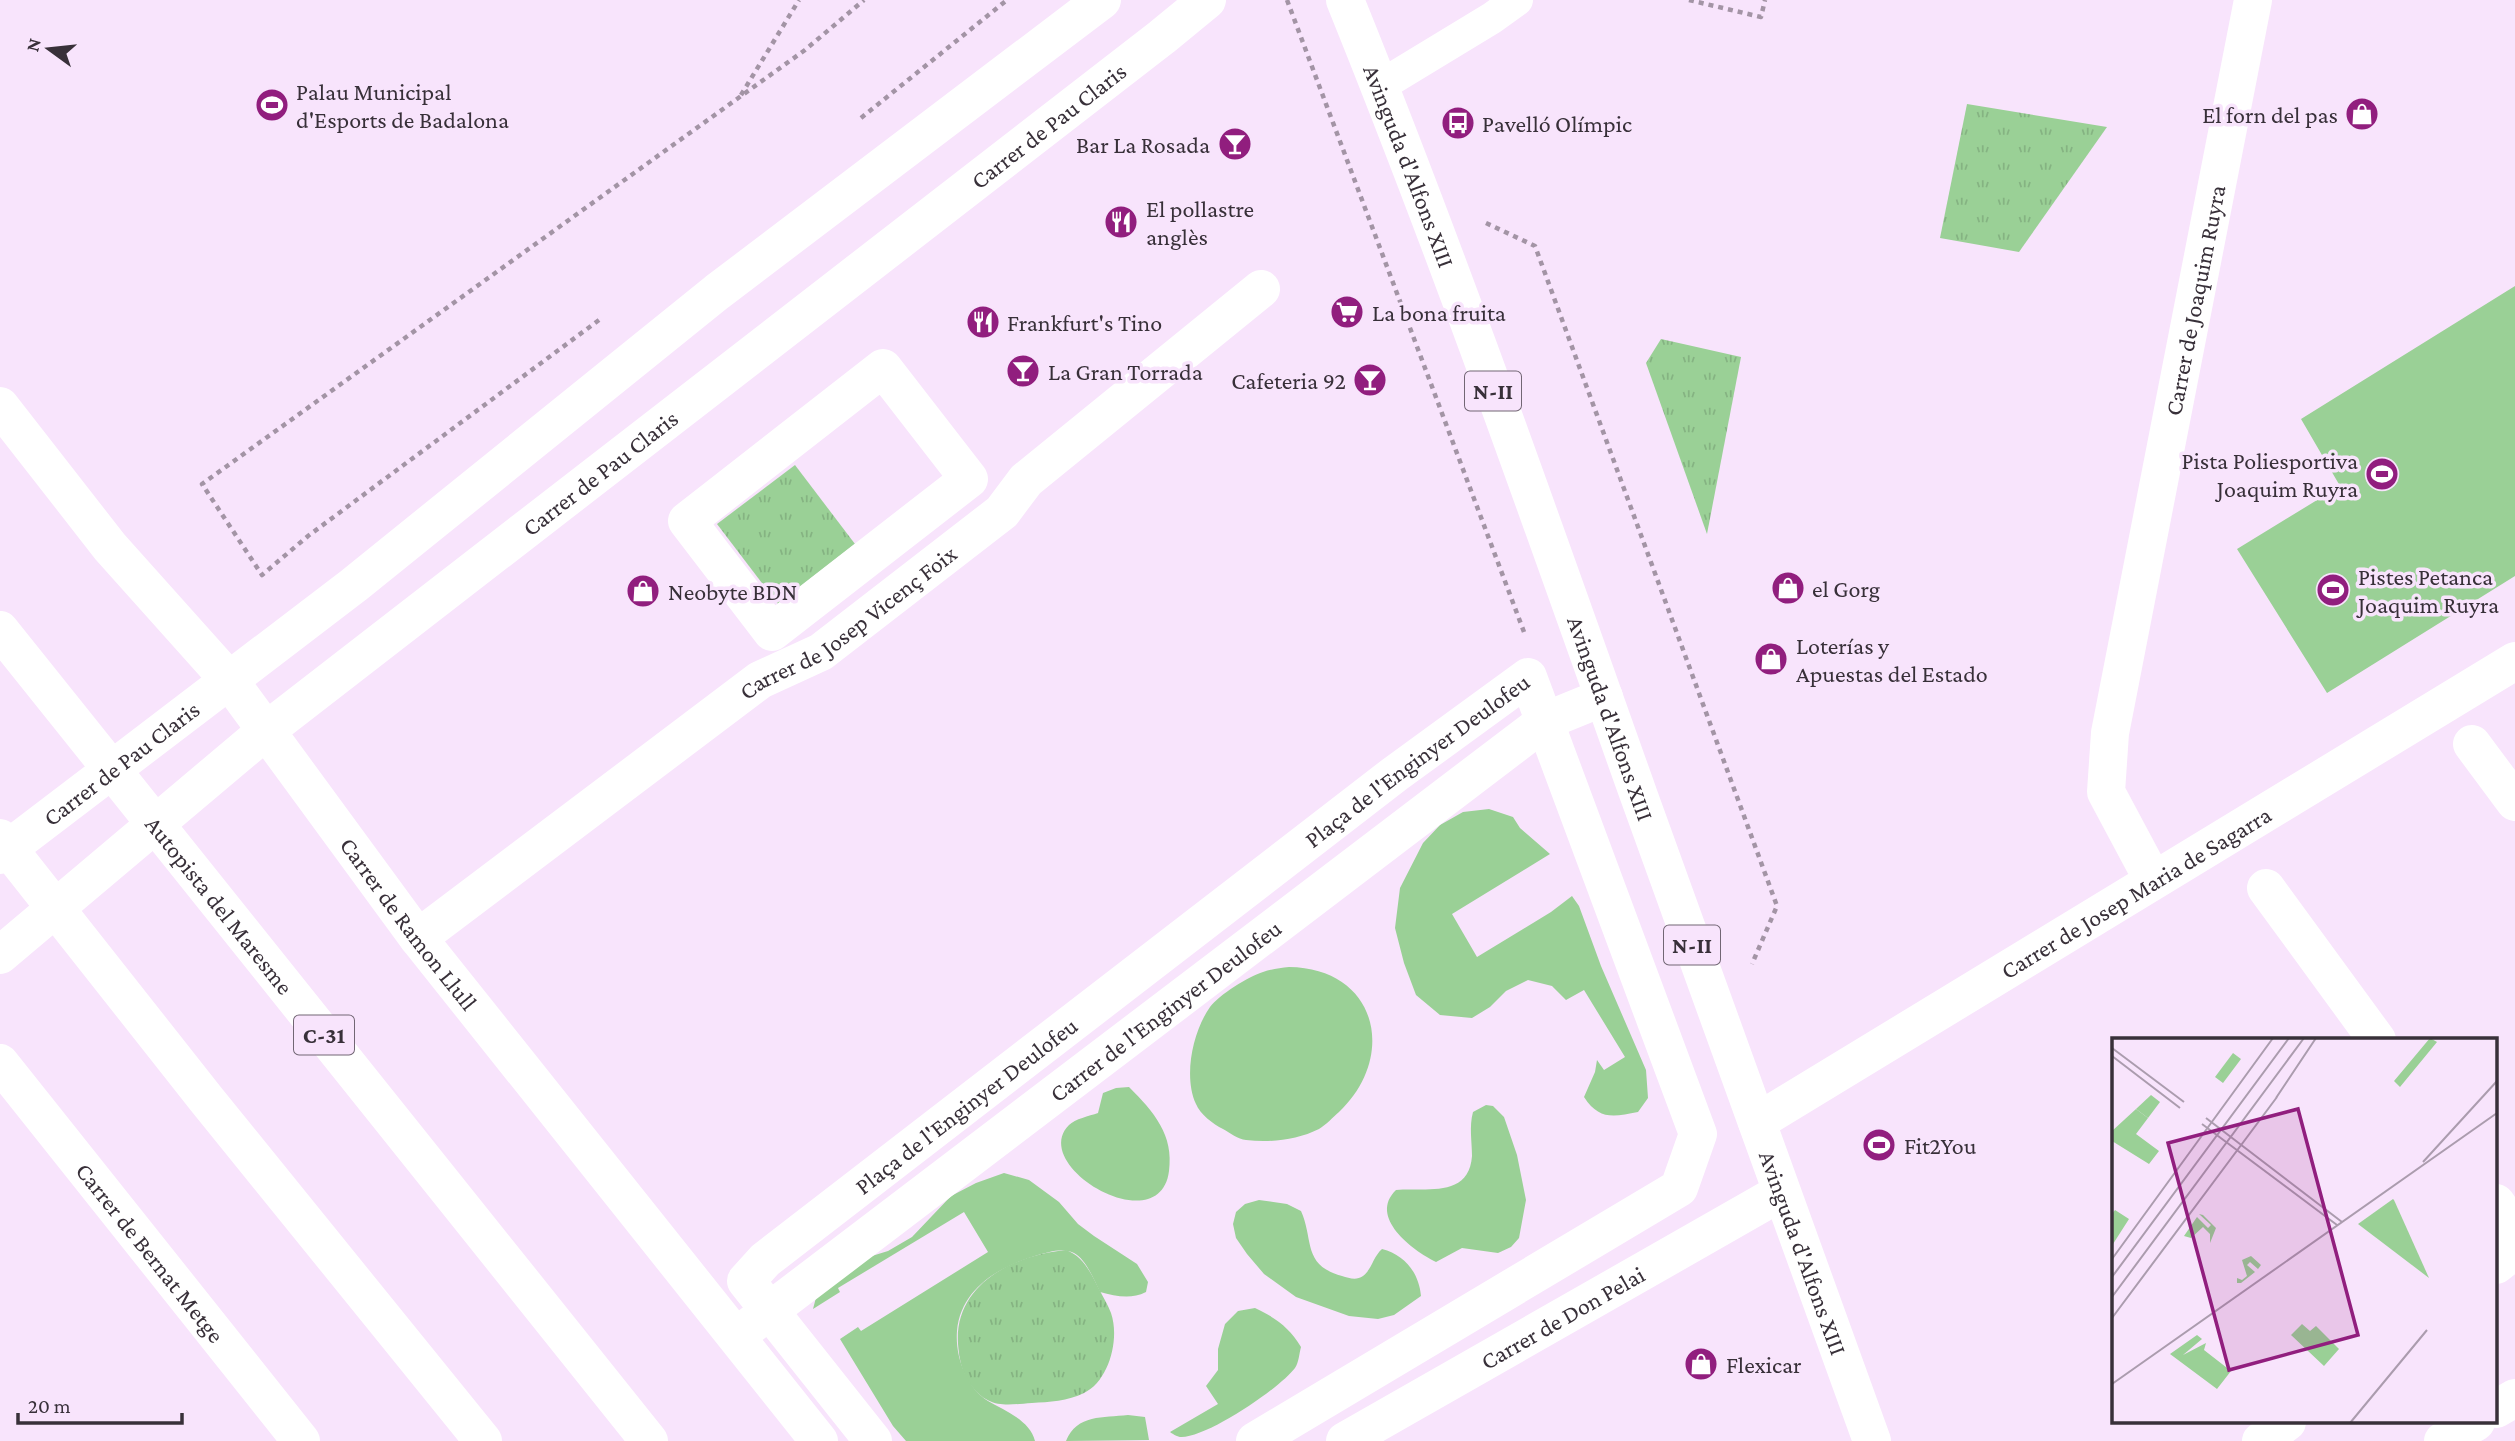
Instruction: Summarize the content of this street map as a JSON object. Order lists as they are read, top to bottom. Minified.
{"streets":{"main road":["Carrer de Pau Claris","Avinguda d'Alfons XIII","Carrer de Joaquim Ruyra","N-II","Carrer de Josep Vicenç Foix","Plaça de l'Enginyer Deulofeu","Carrer de Josep Maria de Sagarra","Autopista del Maresme","Carrer de Ramon Llull","Carrer de l'Enginyer Deulofeu","C-31","Carrer de Bernat Metge","Carrer de Don Pelai"]},"crossings":[["Carrer de Pau Claris","Carrer de Ramon Llull"],["Avinguda d'Alfons XIII","Carrer de Josep Maria de Sagarra"],["Avinguda d'Alfons XIII","Carrer de l'Enginyer Deulofeu"],["Avinguda d'Alfons XIII","Carrer de Don Pelai"],["Carrer de Joaquim Ruyra","Carrer de Josep Maria de Sagarra"],["Carrer de Josep Vicenç Foix","Carrer de Ramon Llull"],["Plaça de l'Enginyer Deulofeu","Carrer de l'Enginyer Deulofeu"],["Carrer de Ramon Llull","Carrer de l'Enginyer Deulofeu"]],"places":{"sports":["Palau Municipal d'Esports de Badalona","Pista Poliesportiva Joaquim Ruyra","Pistes Petanca Joaquim Ruyra","Fit2You"],"shop":["El forn del pas","el Gorg","Neobyte BDN","Loterías y Apuestas del Estado","Flexicar"],"bus stop":["Pavelló Olímpic"],"bar":["Bar La Rosada","La Gran Torrada","Cafeteria 92"],"restaurant":["El pollastre anglès","Frankfurt's Tino"],"supermarket":["La bona fruita"]},"scale_bar":"20 m","north":"left"}
